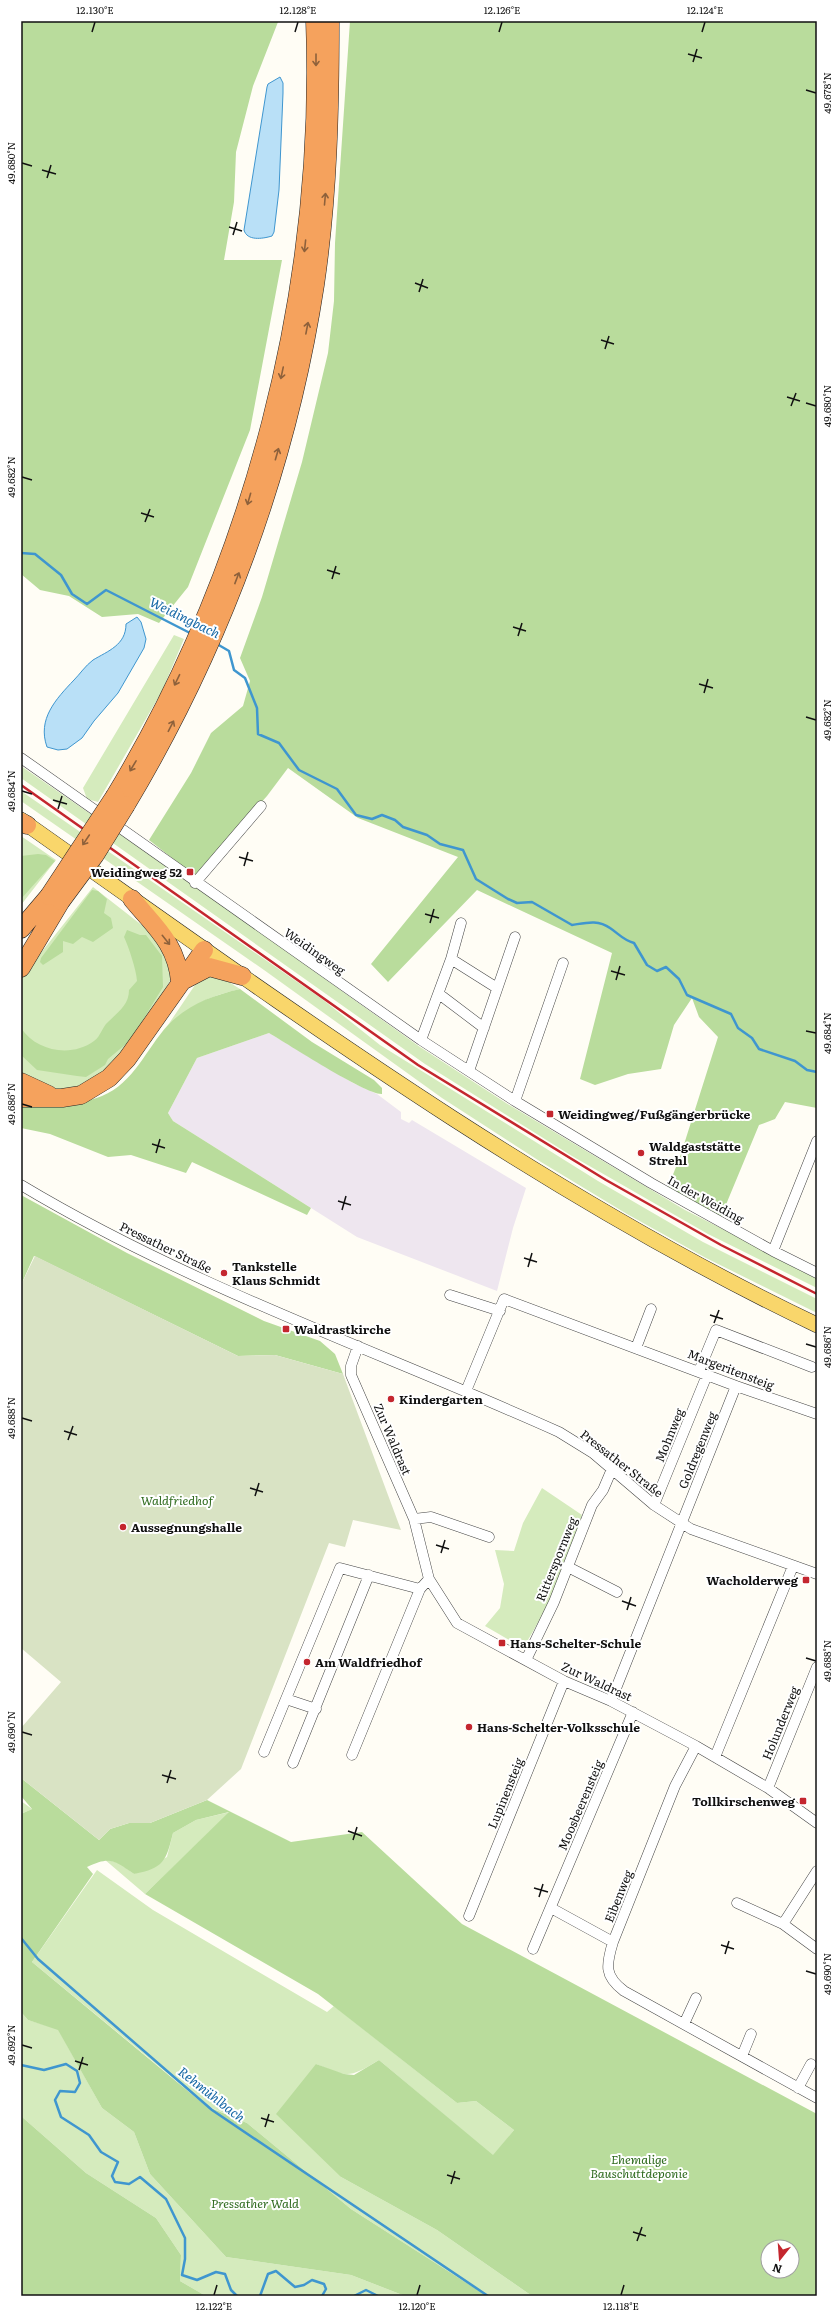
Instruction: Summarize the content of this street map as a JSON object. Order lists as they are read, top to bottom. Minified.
{"streets":{"street":["Weidingweg","In der Weiding","Pressather Straße","Margeritensteig","Mohnweg","Zur Waldrast","Goldregenweg","Ritterspornweg","Holunderweg","Lupinensteig","Moosbeerensteig","Eibenweg"]},"crossings":[["Weidingweg","In der Weiding"],["Pressather Straße","Mohnweg"],["Pressather Straße","Zur Waldrast"],["Pressather Straße","Goldregenweg"],["Pressather Straße","Ritterspornweg"],["Margeritensteig","Mohnweg"],["Margeritensteig","Goldregenweg"],["Zur Waldrast","Goldregenweg"],["Zur Waldrast","Ritterspornweg"],["Zur Waldrast","Holunderweg"],["Zur Waldrast","Lupinensteig"],["Zur Waldrast","Moosbeerensteig"],["Zur Waldrast","Eibenweg"]],"water":["Weidingbach","Rehmühlbach"],"parks":["Waldfriedhof","Ehemalige Bauschuttdeponie","Pressather Wald"],"places":{"transit":["Weidingweg 52","Weidingweg/Fußgängerbrücke","Waldrastkirche","Wacholderweg","Hans-Schelter-Schule","Tollkirschenweg"],"other":["Waldgaststätte Strehl","Tankstelle Klaus Schmidt","Kindergarten","Aussegnungshalle","Am Waldfriedhof","Hans-Schelter-Volksschule"]},"north":"bottom","coordinates":["12.130°E","12.128°E","12.126°E","12.124°E","49.678°N","49.680°N","49.682°N","49.684°N","49.686°N","49.688°N","49.690°N","49.692°N","12.122°E","12.120°E","12.118°E"]}
